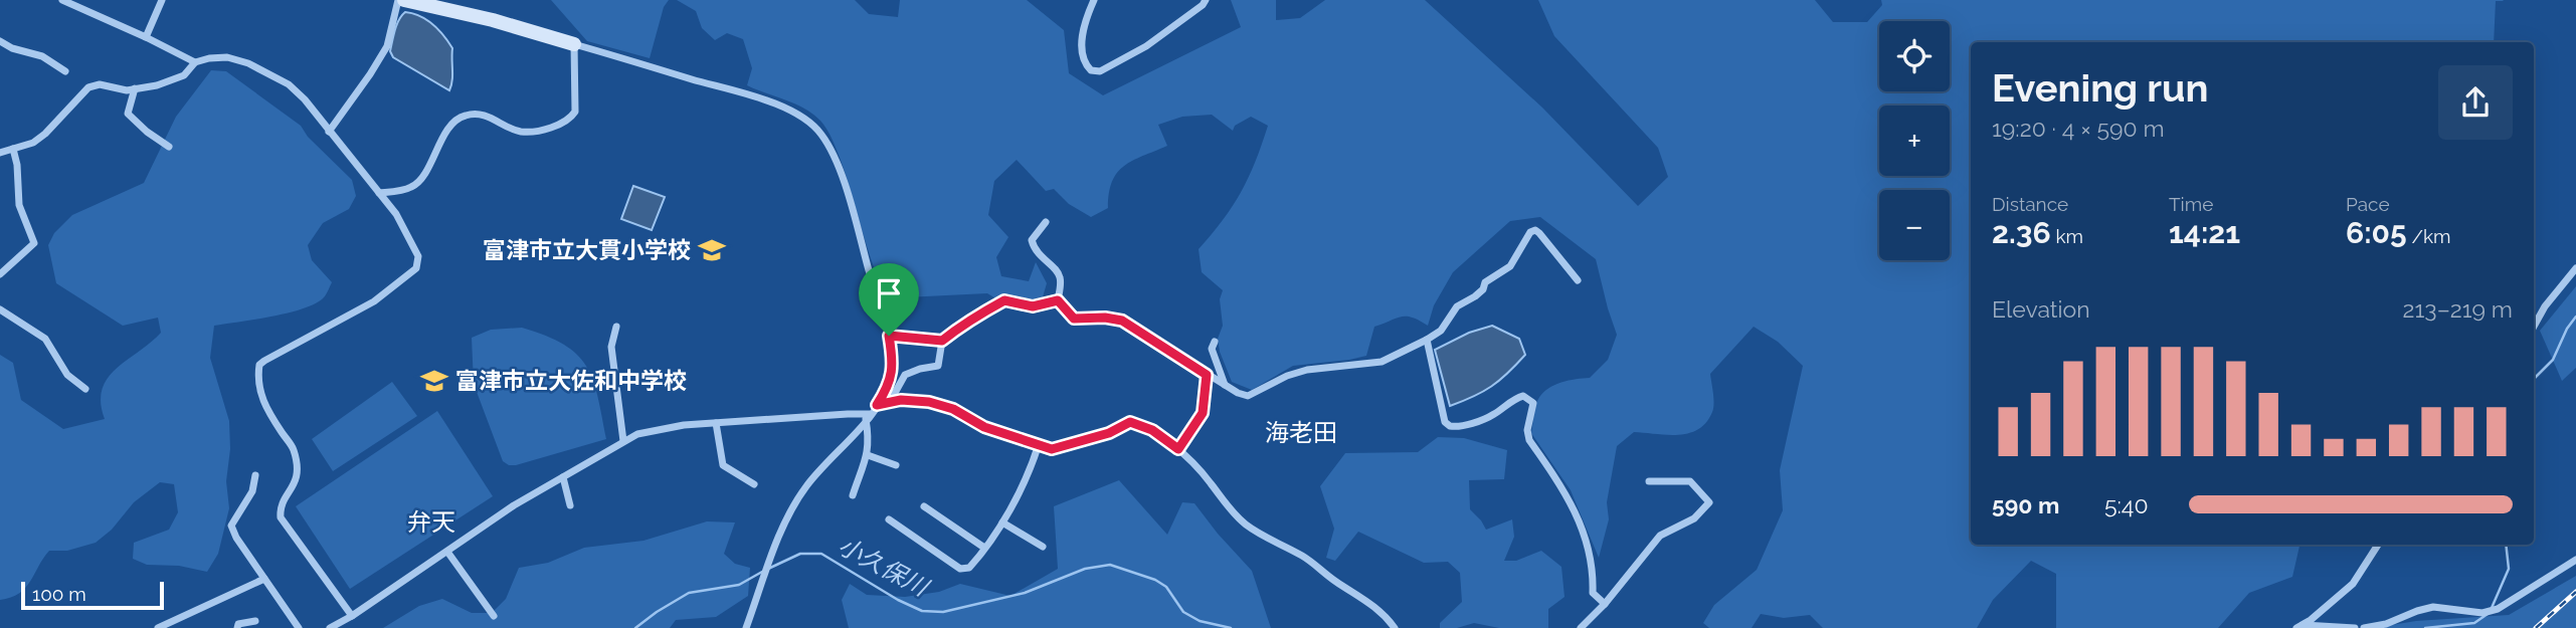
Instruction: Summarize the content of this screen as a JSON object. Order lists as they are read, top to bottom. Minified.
{"districts":["海老田","弁天"],"water":["小久保川"],"places":{"school or university":["富津市立大貫小学校","富津市立大佐和中学校"]},"scale_bar":"100 m","page":{"map_buttons":["+","−"],"heading":["Evening run","19:20 · 4 × 590 m"],"stats":[["Distance","2.36 km"],["Time","14:21"],["Pace","6:05 /km"]],"chart":["Elevation","213–219 m"],"list":[{"name":"590 m","note":"5:40"}],"scale":"100 m"}}
